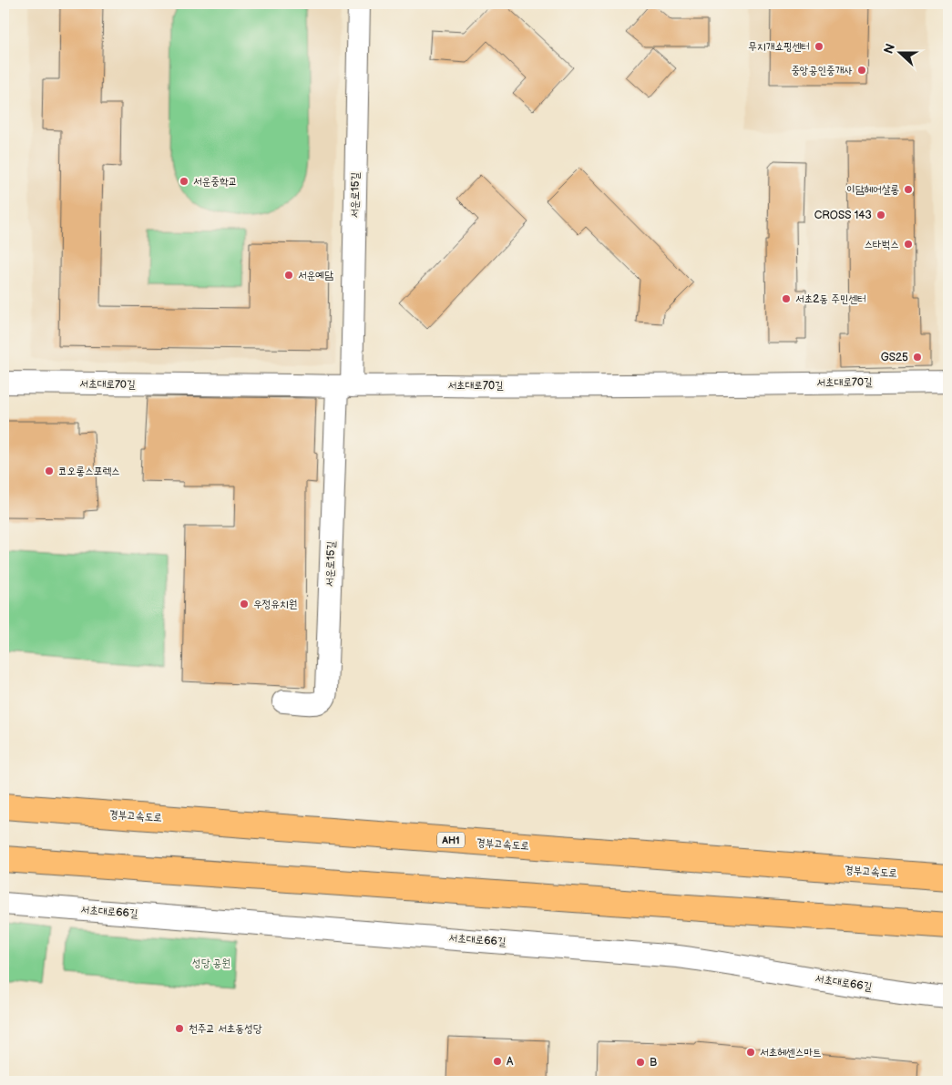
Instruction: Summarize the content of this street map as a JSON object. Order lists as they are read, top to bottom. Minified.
{"streets":{"highway":["경부고속도로","AH1"],"street":["서운로15길","서초대로70길","서초대로66길"]},"crossings":[["서운로15길","서초대로70길"]],"parks":["성당 공원"],"places":["무지개쇼핑센터","중앙공인중개사","서운중학교","이담헤어살롱","CROSS 143","스타벅스","서운예담","서초2동 주민센터","GS25","코오롱스포렉스","우정유치원","천주교 서초동성당","서초헤센스마트","A","B"],"north":"left"}
